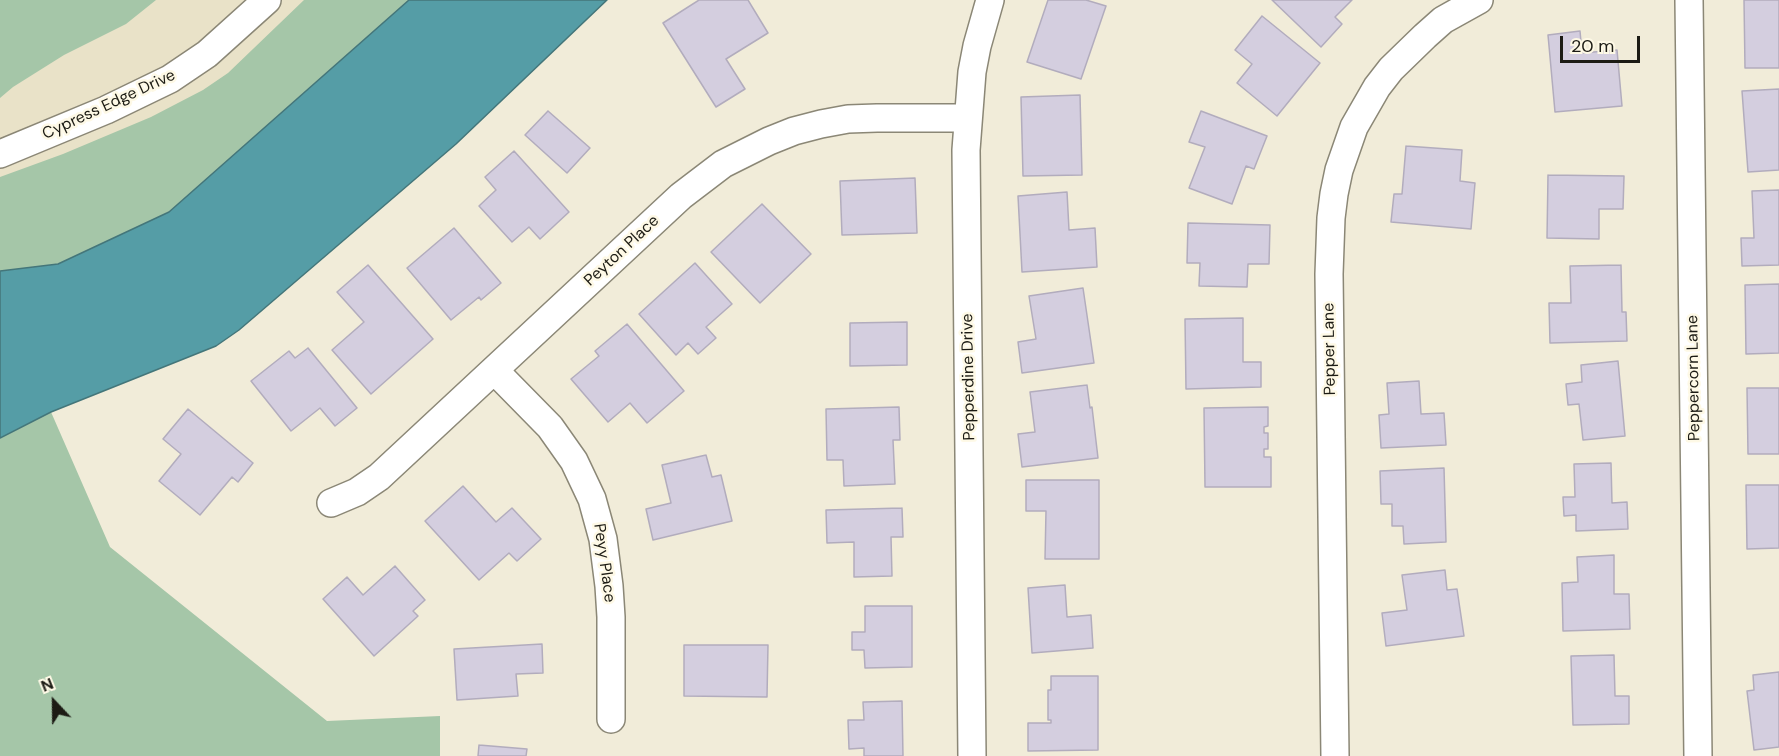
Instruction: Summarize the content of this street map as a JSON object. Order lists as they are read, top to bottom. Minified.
{"streets":{"street":["Cypress Edge Drive","Peyton Place","Pepper Lane","Pepperdine Drive","Peppercorn Lane","Peyy Place"]},"crossings":[["Peyton Place","Pepperdine Drive"],["Peyton Place","Peyy Place"]],"scale_bar":"20 m","north":"top"}
